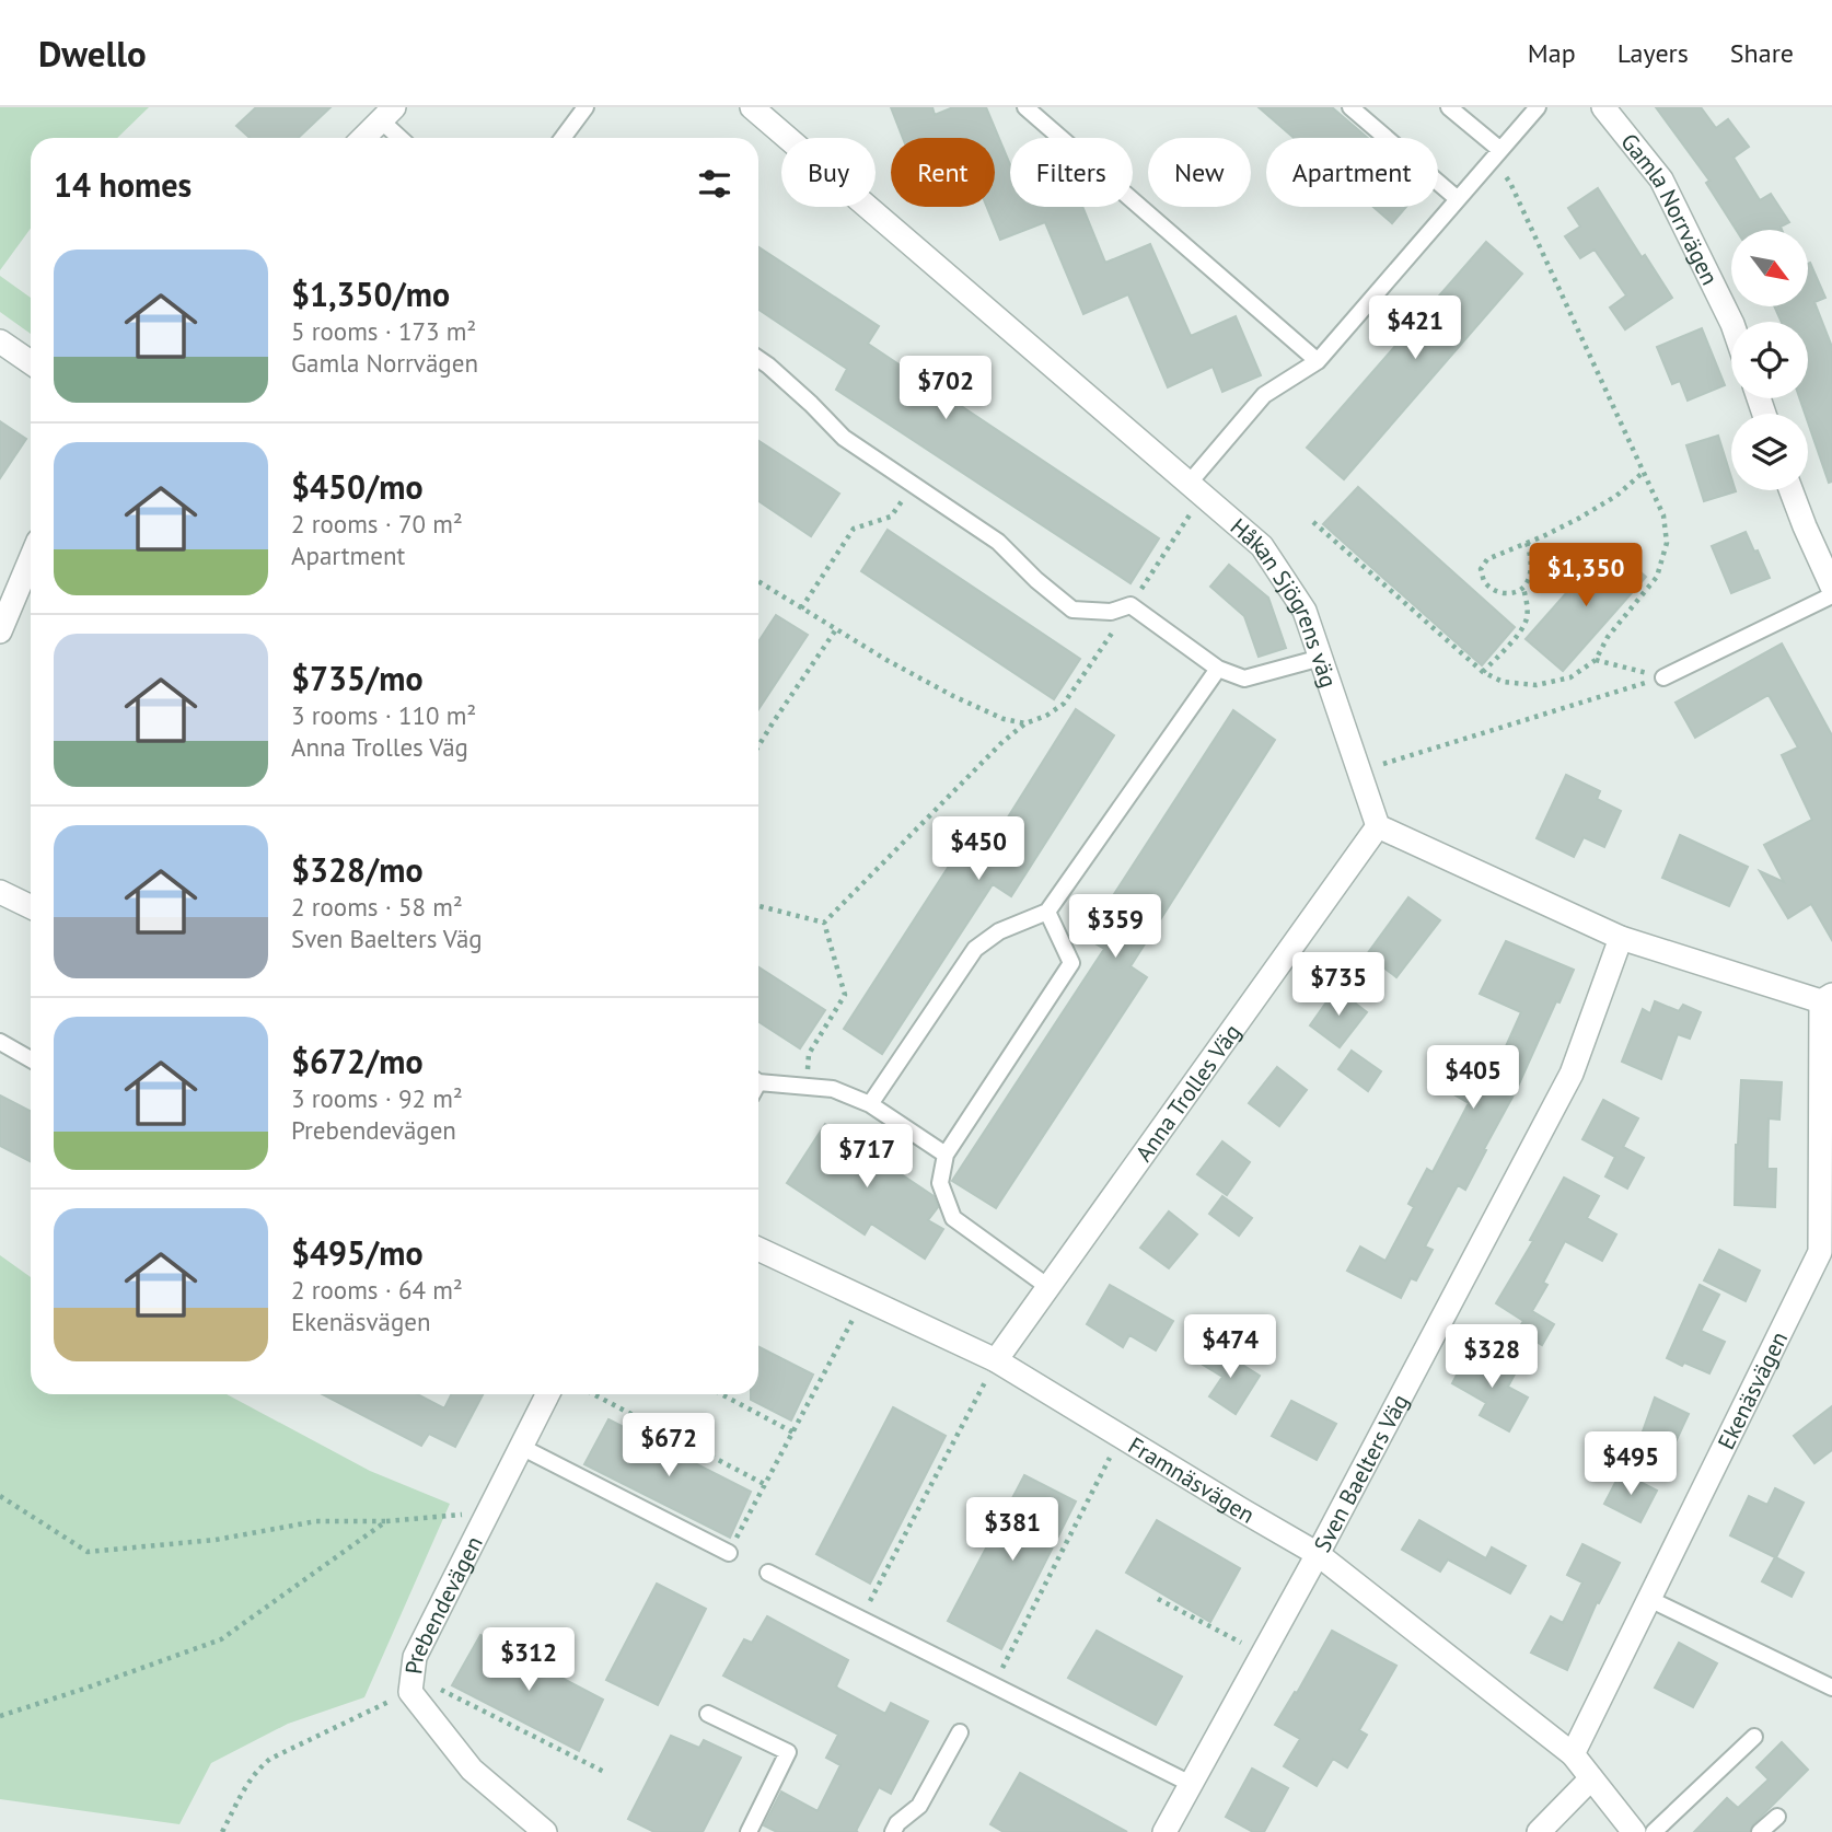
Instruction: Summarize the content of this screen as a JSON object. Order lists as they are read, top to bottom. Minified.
{"streets":{"street":["Gamla Norrvägen","Håkan Sjögrens väg","Anna Trolles Väg","Ekenäsvägen","Sven Baelters Väg","Framnäsvägen","Prebendevägen"]},"crossings":[["Håkan Sjögrens väg","Anna Trolles Väg"],["Anna Trolles Väg","Framnäsvägen"],["Ekenäsvägen","Framnäsvägen"],["Sven Baelters Väg","Framnäsvägen"]],"north":"bottom right","page":{"header":"Dwello","nav":["Map","Layers","Share"],"chip":["Buy","Rent","Filters","New","Apartment"],"heading":"14 homes","list":[{"name":"$1,350/mo","note":"5 rooms · 173 m² · Gamla Norrvägen"},{"name":"$450/mo","note":"2 rooms · 70 m² · Apartment"},{"name":"$735/mo","note":"3 rooms · 110 m² · Anna Trolles Väg"},{"name":"$328/mo","note":"2 rooms · 58 m² · Sven Baelters Väg"},{"name":"$672/mo","note":"3 rooms · 92 m² · Prebendevägen"},{"name":"$495/mo","note":"2 rooms · 64 m² · Ekenäsvägen"}],"price":["$421","$702","$1,350","$450","$359","$735","$405","$717","$474","$328","$672","$495","$381","$312"]}}
